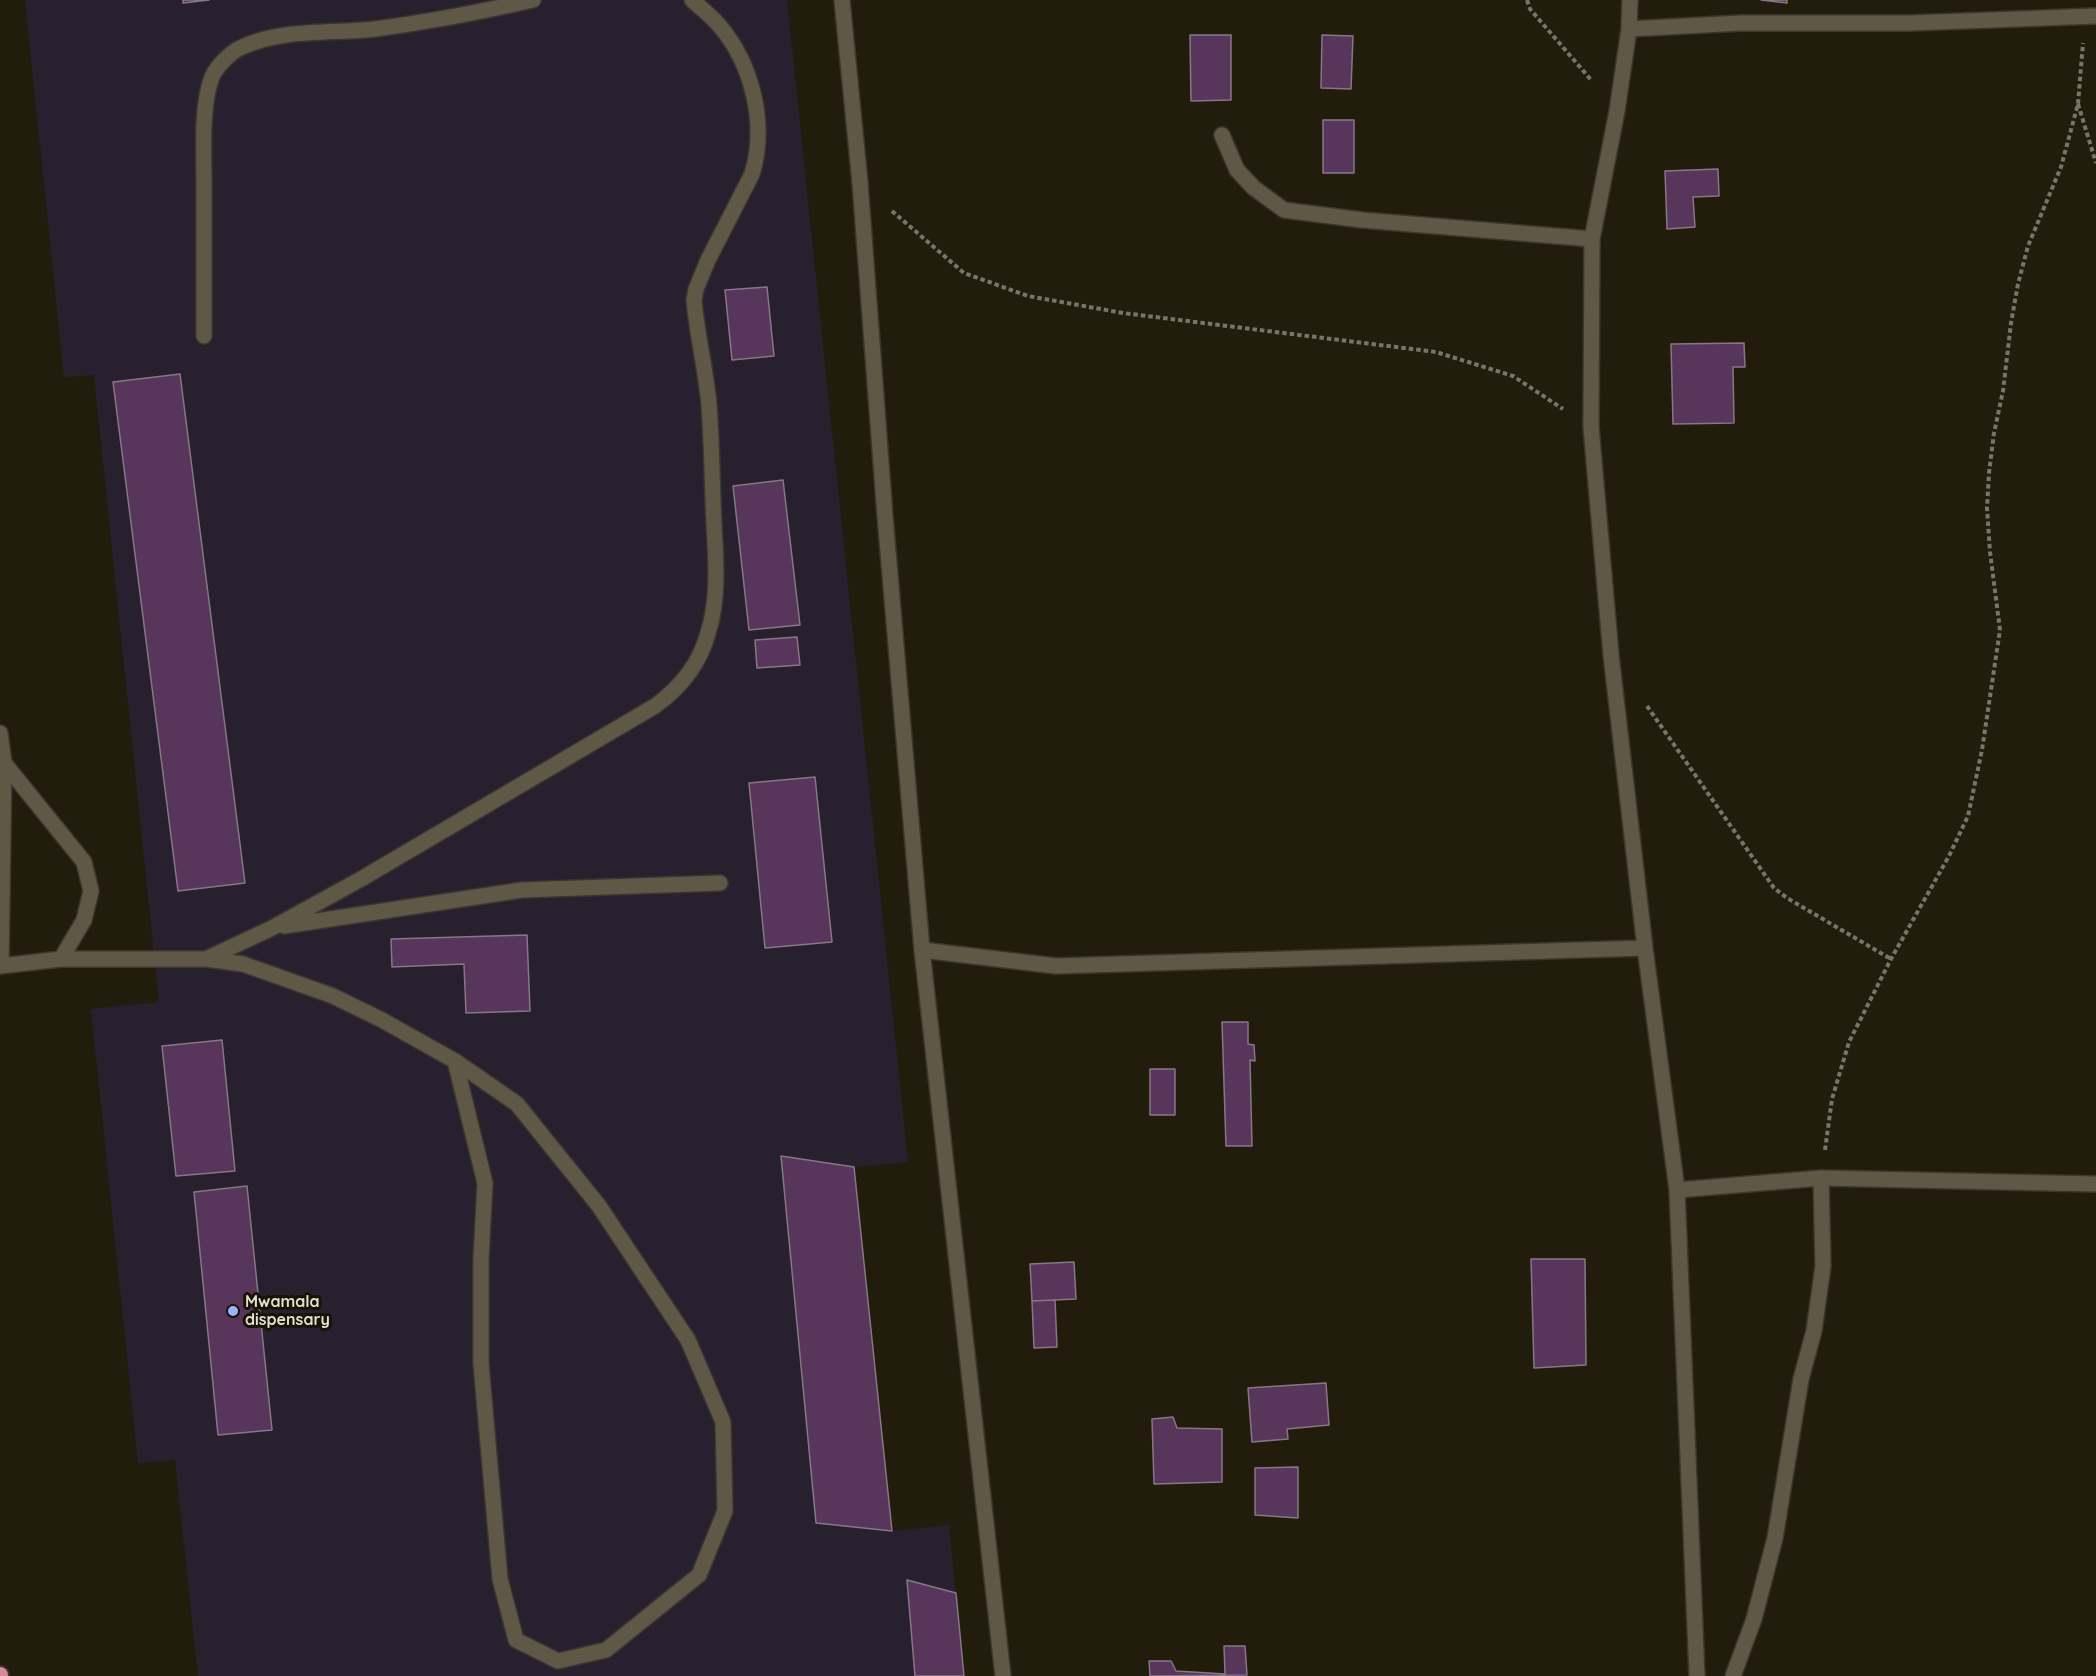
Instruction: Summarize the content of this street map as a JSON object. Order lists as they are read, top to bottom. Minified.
{"places":["Mwamala dispensary"]}
